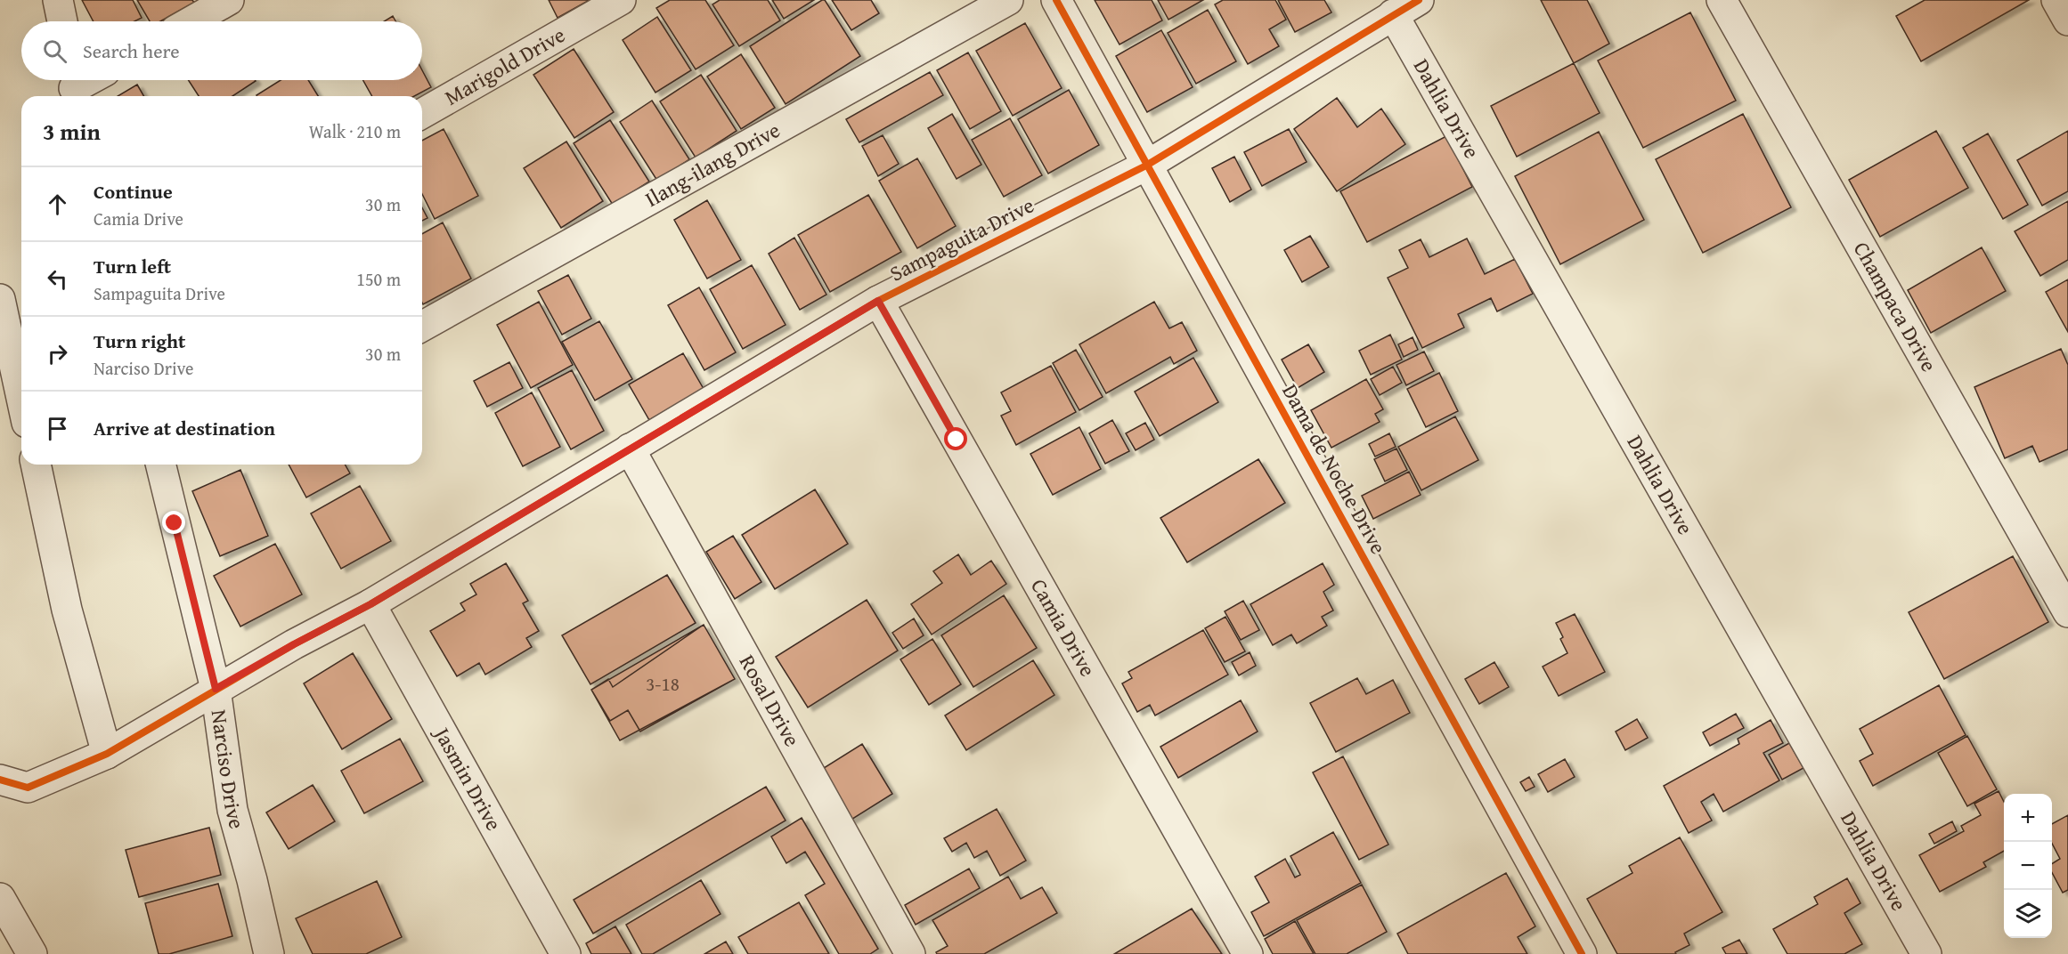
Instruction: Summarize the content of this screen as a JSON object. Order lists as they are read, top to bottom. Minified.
{"streets":{"street":["Marigold Drive","Dahlia Drive","Ilang-ilang Drive","Sampaguita Drive","Champaca Drive","Dama de Noche Drive","Camia Drive","Rosal Drive","Narciso Drive","Jasmin Drive"]},"crossings":[["Dahlia Drive","Sampaguita Drive"],["Sampaguita Drive","Dama de Noche Drive"],["Sampaguita Drive","Camia Drive"],["Sampaguita Drive","Rosal Drive"],["Sampaguita Drive","Narciso Drive"],["Sampaguita Drive","Jasmin Drive"]],"house_numbers":["3-18"],"page":{"search":"Search here","heading":["3 min","Walk · 210 m"],"list":[["Continue","Camia Drive","30 m"],["Turn left","Sampaguita Drive","150 m"],["Turn right","Narciso Drive","30 m"],"Arrive at destination"],"map_buttons":["+","−"]}}
